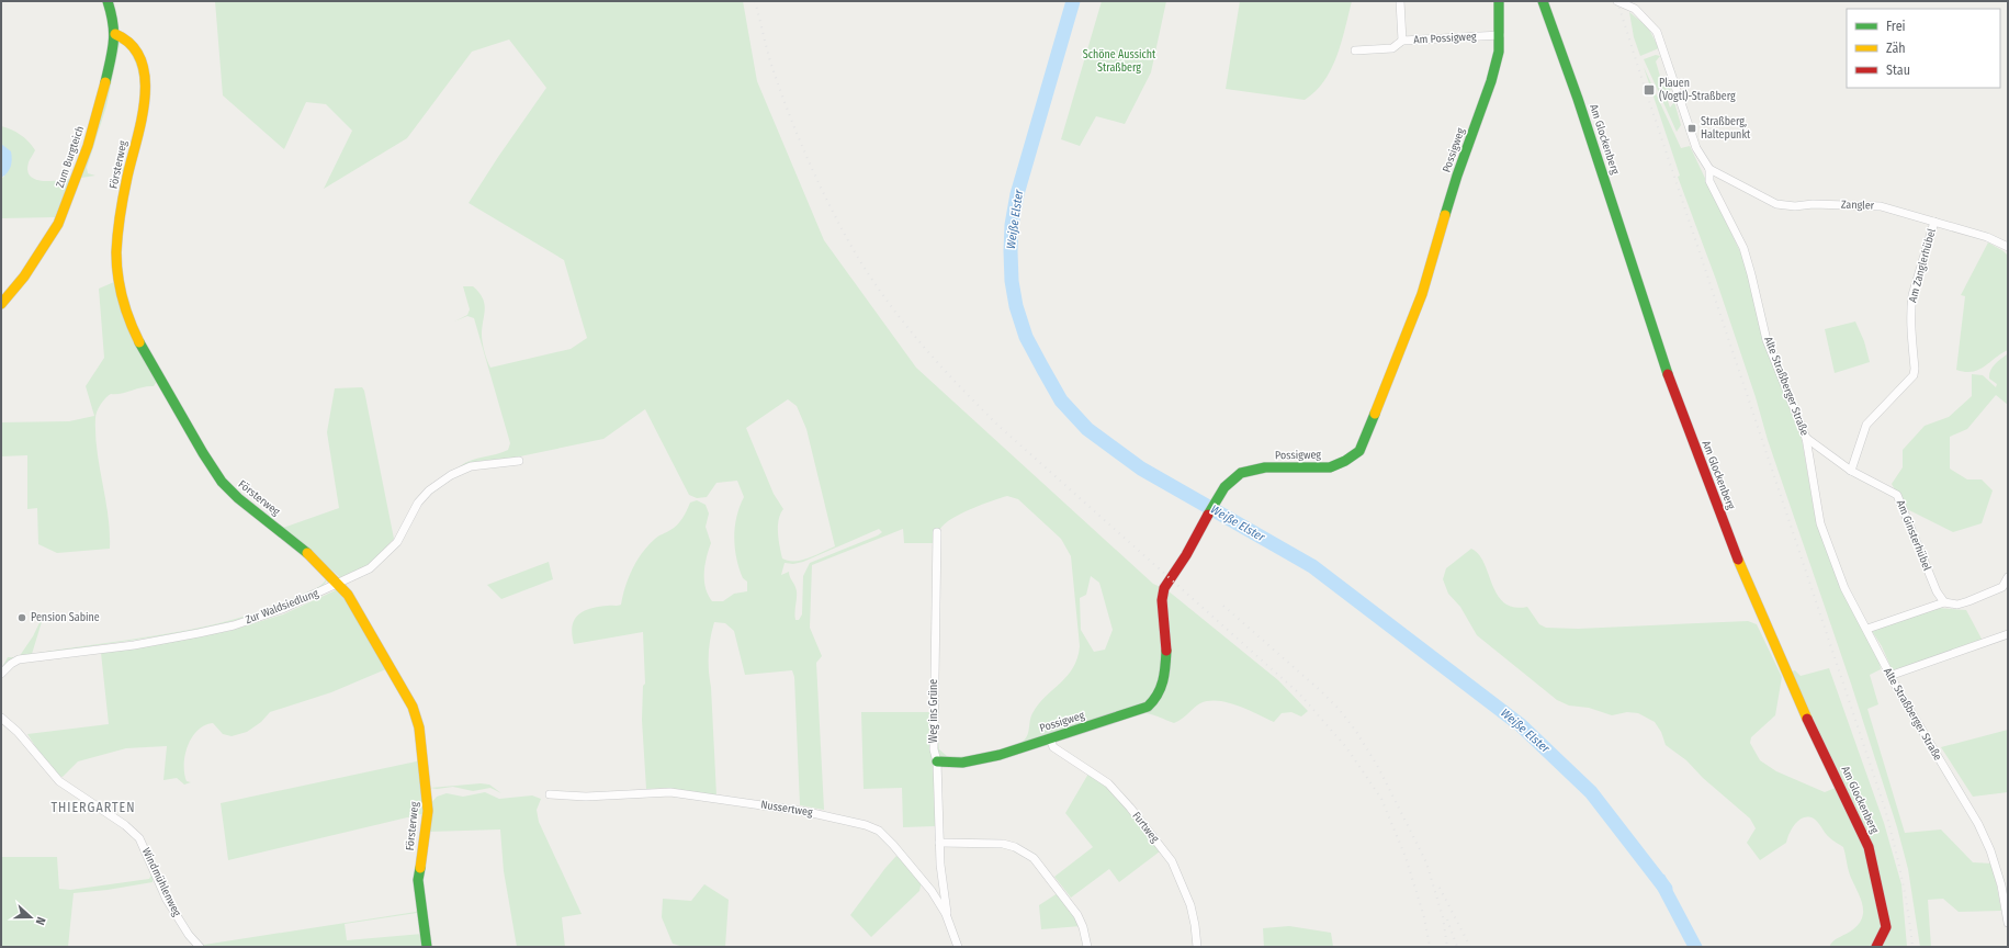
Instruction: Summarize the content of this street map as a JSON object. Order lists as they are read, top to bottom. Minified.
{"streets":{"street":["Am Possigweg","Am Glockenberg","Possigweg","Zum Burgteich","Försterweg","Zangler","Am Zanglerhübel","Alte Straßberger Straße","Am Ginsterhübel","Zur Waldsiedlung","Weg ins Grüne","Nussertweg","Furtweg","Windmühlenweg"]},"crossings":[["Am Possigweg","Possigweg"],["Possigweg","Weg ins Grüne"],["Possigweg","Furtweg"],["Zum Burgteich","Försterweg"],["Försterweg","Zur Waldsiedlung"],["Zangler","Am Zanglerhübel"],["Zangler","Alte Straßberger Straße"],["Am Zanglerhübel","Am Ginsterhübel"],["Alte Straßberger Straße","Am Ginsterhübel"],["Weg ins Grüne","Nussertweg"]],"districts":["THIERGARTEN"],"water":["Weiße Elster"],"parks":["Schöne Aussicht Straßberg"],"places":{"transit":["Plauen (Vogtl)-Straßberg","Straßberg, Haltepunkt"],"other":["Pension Sabine"]},"legend":["Frei","Zäh","Stau"],"north":"right"}
